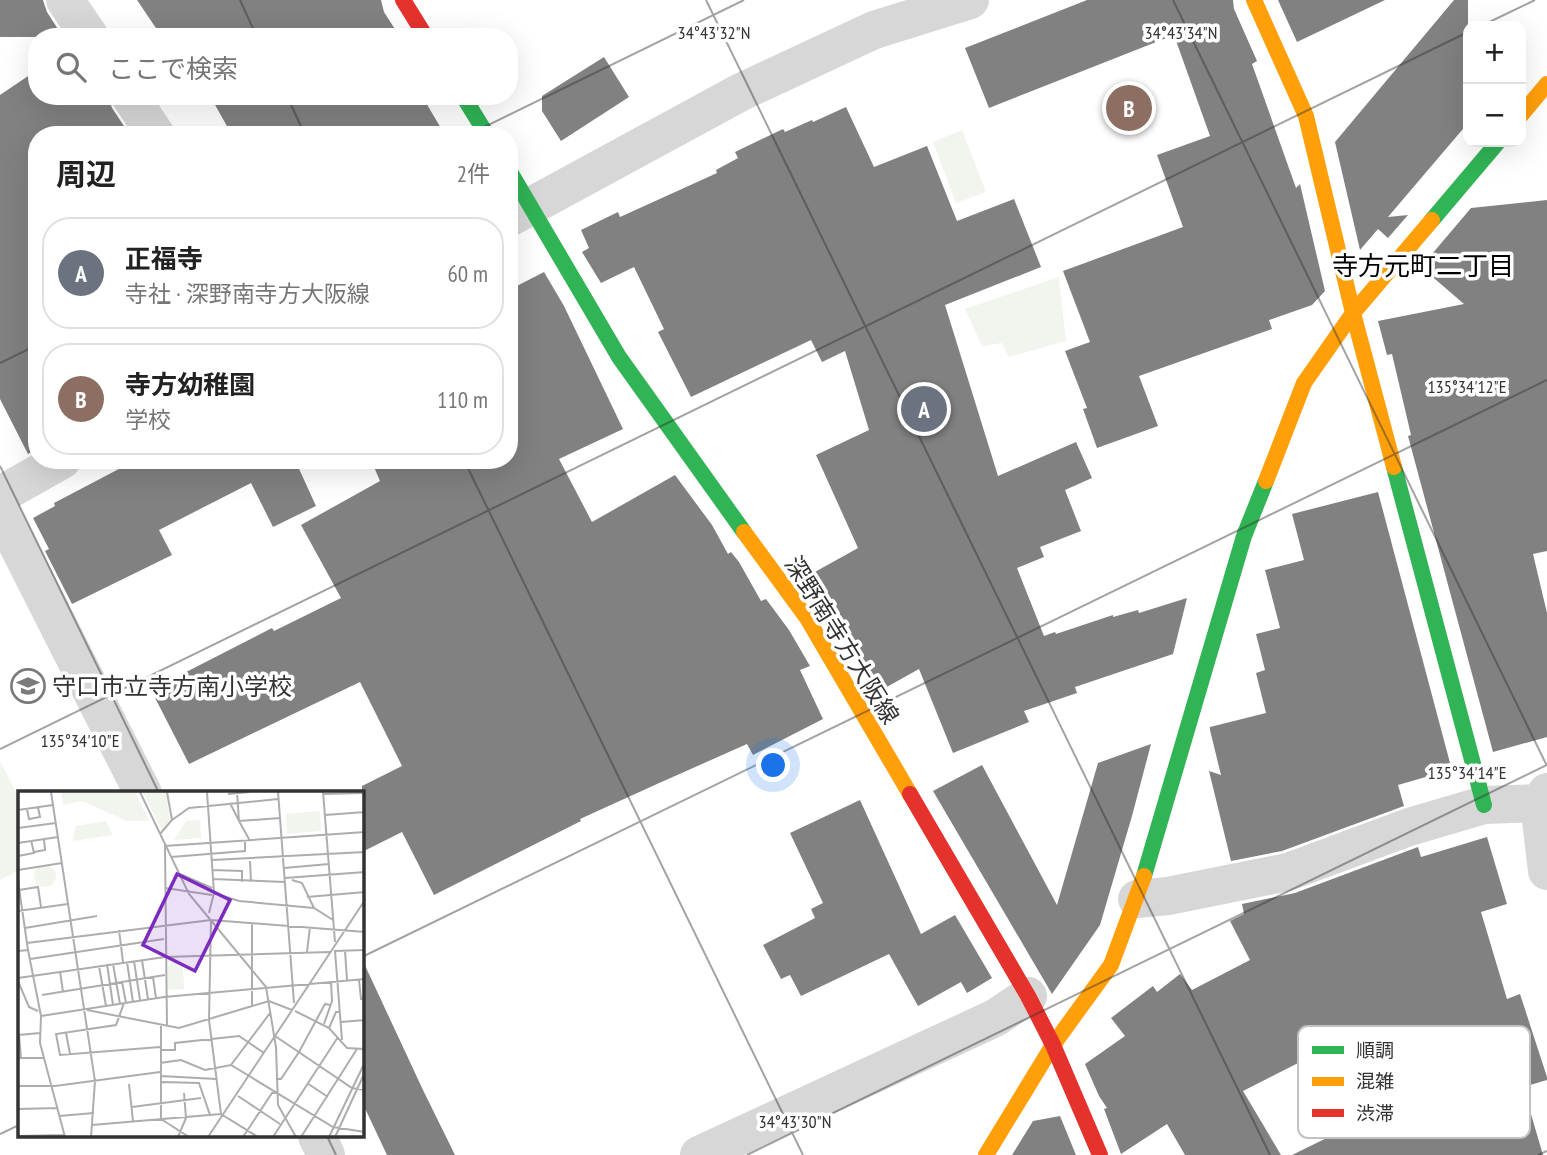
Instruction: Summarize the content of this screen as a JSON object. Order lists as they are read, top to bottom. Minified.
{"streets":{"street":["深野南寺方大阪線"]},"districts":["寺方元町二丁目"],"places":{"school or university":["守口市立寺方南小学校"]},"legend":["順調","混雑","渋滞"],"page":{"map_buttons":["+","−"],"search":"ここで検索","pins":["B","A"],"heading":["周辺","2件"],"list":[{"mark":"A","name":"正福寺","note":"寺社 · 深野南寺方大阪線","value":"60 m"},{"mark":"B","name":"寺方幼稚園","note":"学校","value":"110 m"}]},"coordinates":["34°43'32\"N","34°43'34\"N","135°34'12\"E","135°34'10\"E","135°34'14\"E","34°43'30\"N"]}
